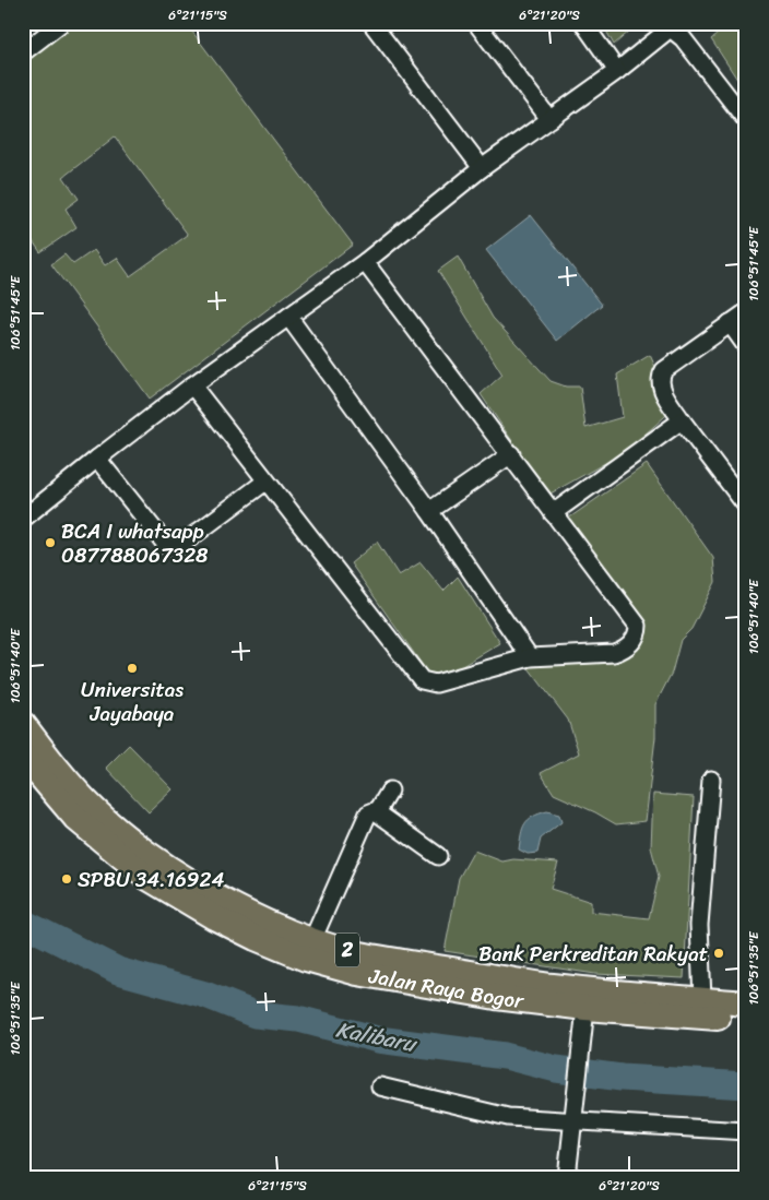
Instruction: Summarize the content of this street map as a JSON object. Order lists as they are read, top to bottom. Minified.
{"streets":{"highway":["2","Jalan Raya Bogor"]},"water":["Kalibaru"],"places":["BCA I whatsapp 087788067328","Universitas Jayabaya","SPBU 34.16924","Bank Perkreditan Rakyat"],"coordinates":["6°21'15\"S","6°21'20\"S","106°51'45\"E","106°51'40\"E","106°51'35\"E"]}
